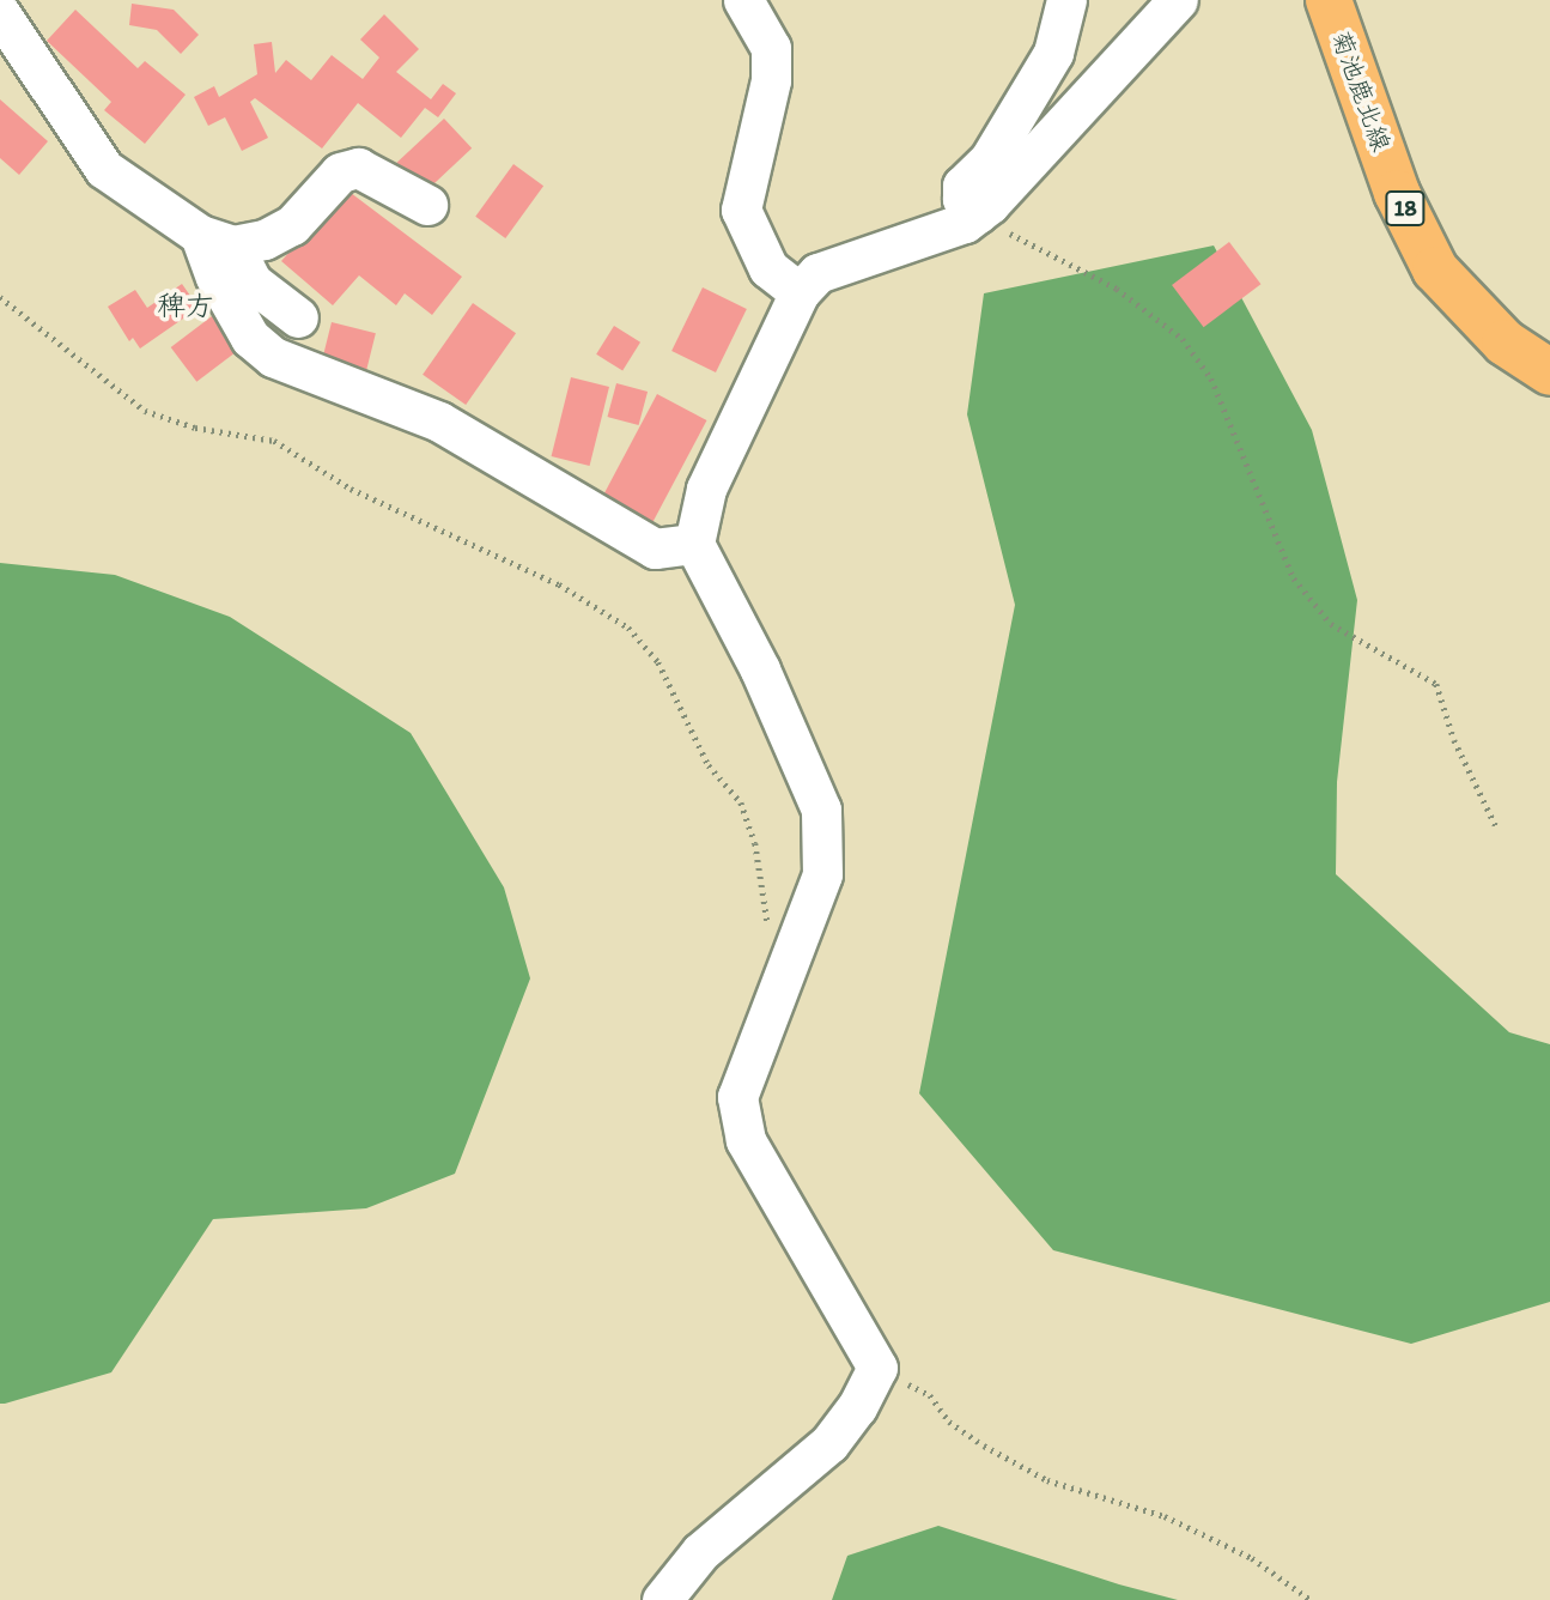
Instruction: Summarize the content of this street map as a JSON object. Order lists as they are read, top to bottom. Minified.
{"streets":{"main road":["菊池鹿北線","18"]},"districts":["稗方"]}
